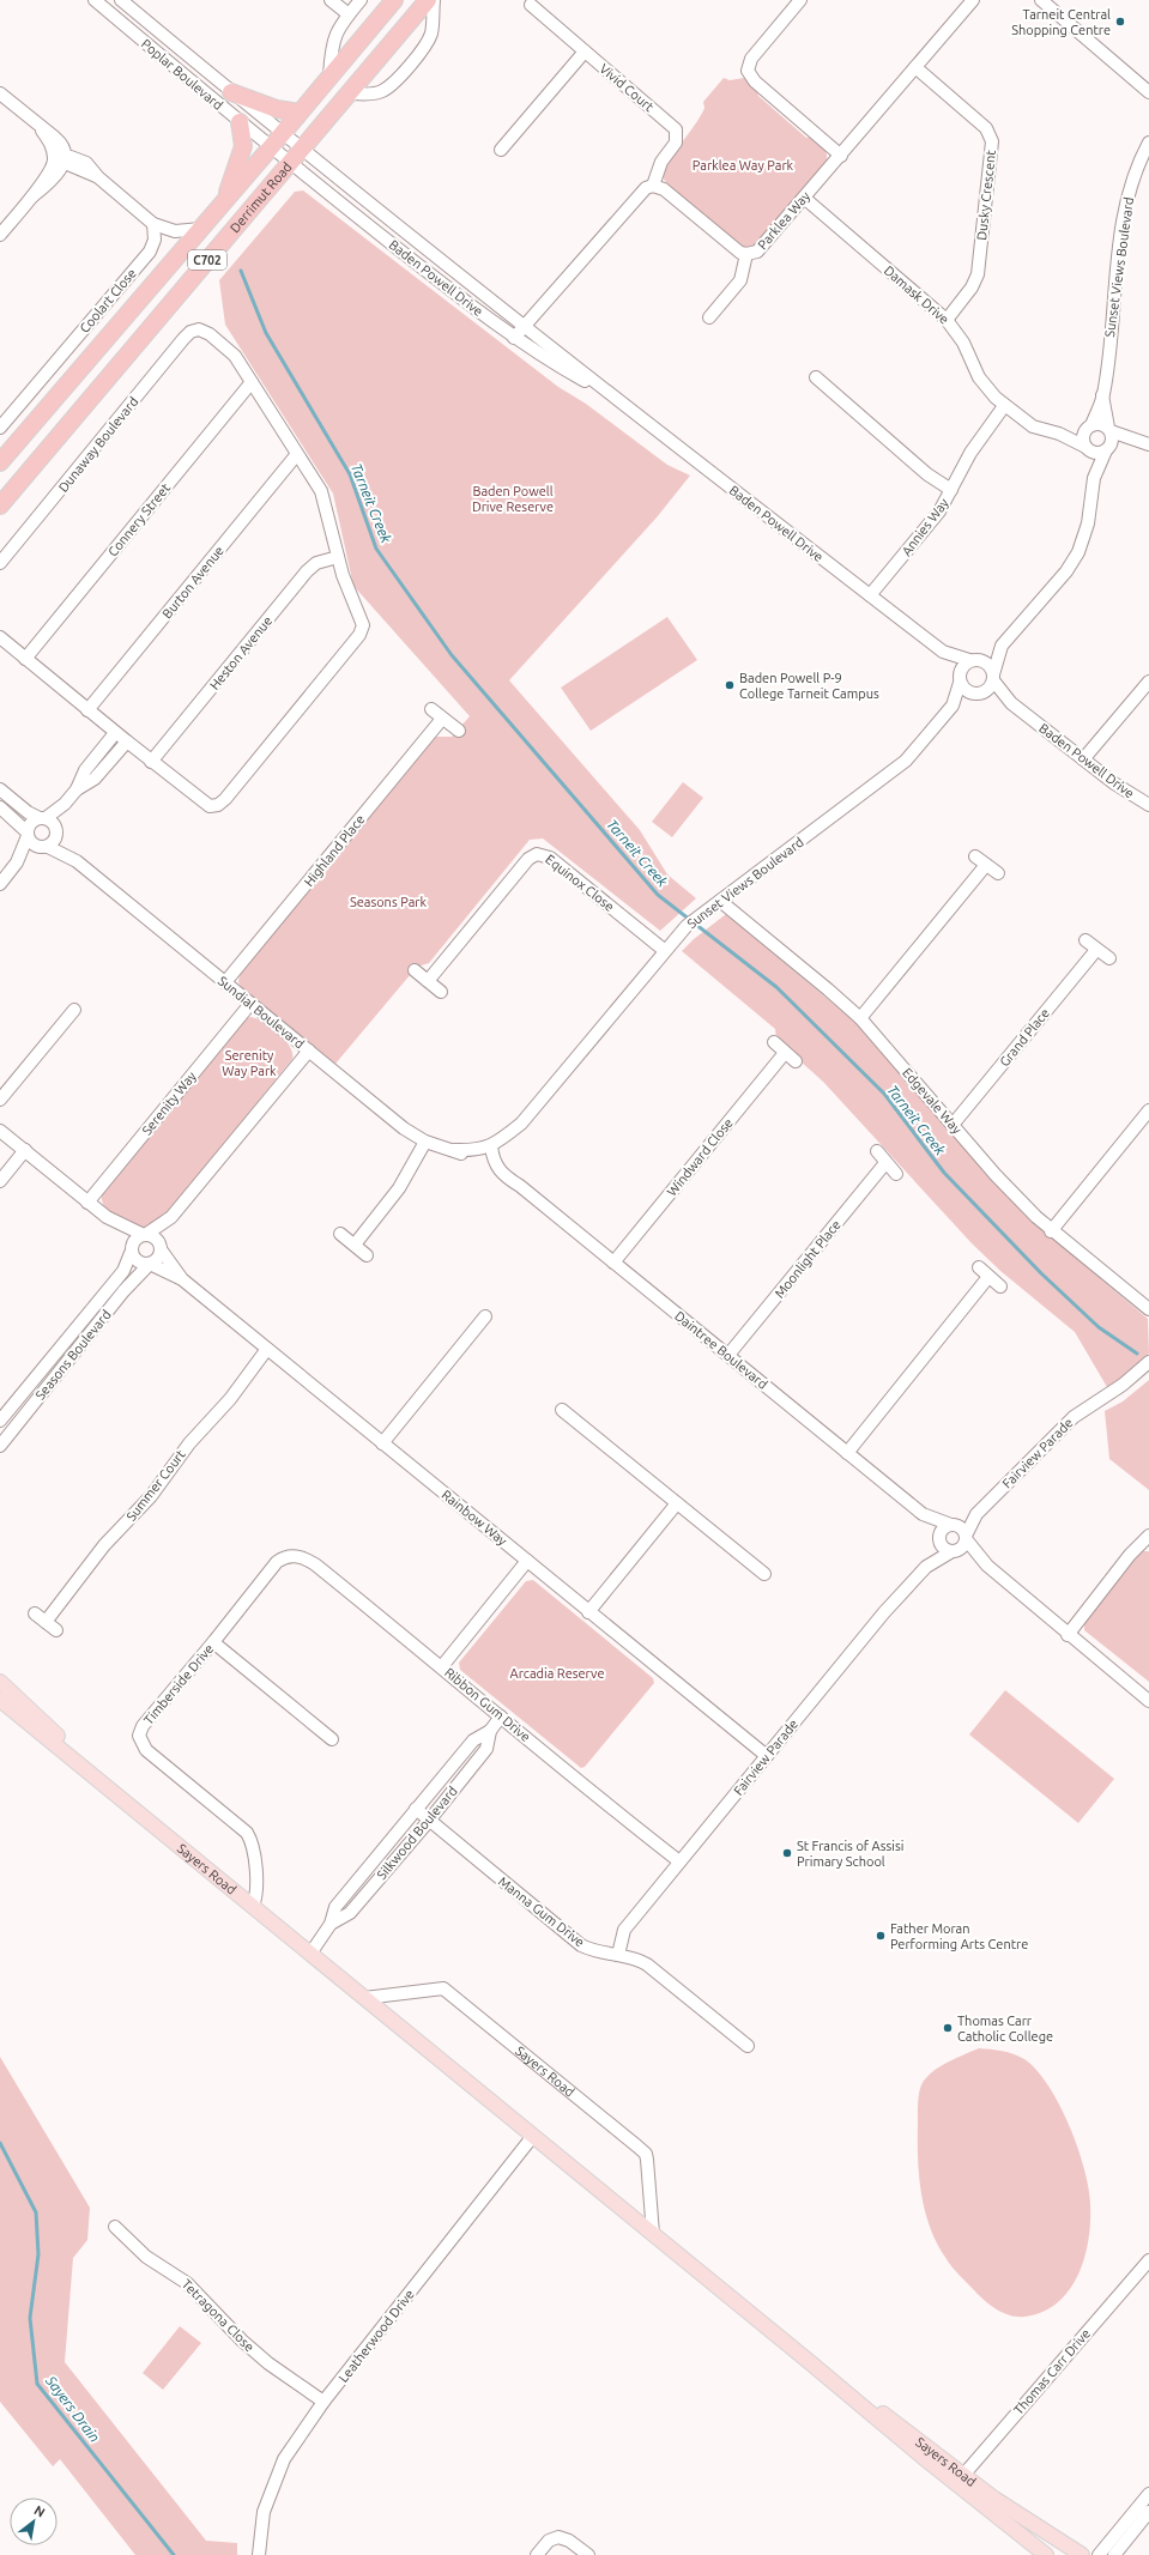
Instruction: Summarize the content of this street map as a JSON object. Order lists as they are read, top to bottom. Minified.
{"streets":{"highway":["Derrimut Road","C702"],"main road":["Sayers Road"],"street":["Poplar Boulevard","Vivid Court","Dusky Crescent","Parklea Way","Sunset Views Boulevard","Baden Powell Drive","Damask Drive","Coolart Close","Dunaway Boulevard","Connery Street","Annies Way","Burton Avenue","Heston Avenue","Highland Place","Equinox Close","Sundial Boulevard","Grand Place","Edgevale Way","Serenity Way","Windward Close","Moonlight Place","Daintree Boulevard","Seasons Boulevard","Fairview Parade","Summer Court","Rainbow Way","Timberside Drive","Ribbon Gum Drive","Silkwood Boulevard","Manna Gum Drive","Tetragona Close","Leatherwood Drive","Thomas Carr Drive"]},"crossings":[["Poplar Boulevard","Derrimut Road"],["Poplar Boulevard","Baden Powell Drive"],["Vivid Court","Parklea Way"],["Dusky Crescent","Parklea Way"],["Dusky Crescent","Damask Drive"],["Derrimut Road","Baden Powell Drive"],["Parklea Way","Damask Drive"],["Sunset Views Boulevard","Baden Powell Drive"],["Sunset Views Boulevard","Damask Drive"],["Sunset Views Boulevard","Equinox Close"],["Sunset Views Boulevard","Sundial Boulevard"],["Sunset Views Boulevard","Edgevale Way"],["Sunset Views Boulevard","Daintree Boulevard"],["Baden Powell Drive","Annies Way"],["Damask Drive","Annies Way"],["Dunaway Boulevard","Connery Street"],["Highland Place","Sundial Boulevard"],["Sundial Boulevard","Serenity Way"],["Sundial Boulevard","Daintree Boulevard"],["Grand Place","Edgevale Way"],["Windward Close","Daintree Boulevard"],["Moonlight Place","Daintree Boulevard"],["Daintree Boulevard","Fairview Parade"],["Seasons Boulevard","Rainbow Way"],["Fairview Parade","Rainbow Way"],["Fairview Parade","Ribbon Gum Drive"],["Fairview Parade","Manna Gum Drive"],["Summer Court","Rainbow Way"],["Timberside Drive","Ribbon Gum Drive"],["Timberside Drive","Sayers Road"],["Ribbon Gum Drive","Silkwood Boulevard"],["Silkwood Boulevard","Sayers Road"],["Silkwood Boulevard","Manna Gum Drive"],["Sayers Road","Leatherwood Drive"],["Sayers Road","Thomas Carr Drive"],["Tetragona Close","Leatherwood Drive"]],"water":["Tarneit Creek","Sayers Drain"],"parks":["Parklea Way Park","Baden Powell Drive Reserve","Seasons Park","Serenity Way Park","Arcadia Reserve"],"places":["Tarneit Central Shopping Centre","Baden Powell P-9 College Tarneit Campus","St Francis of Assisi Primary School","Father Moran Performing Arts Centre","Thomas Carr Catholic College"],"north":"top right"}
